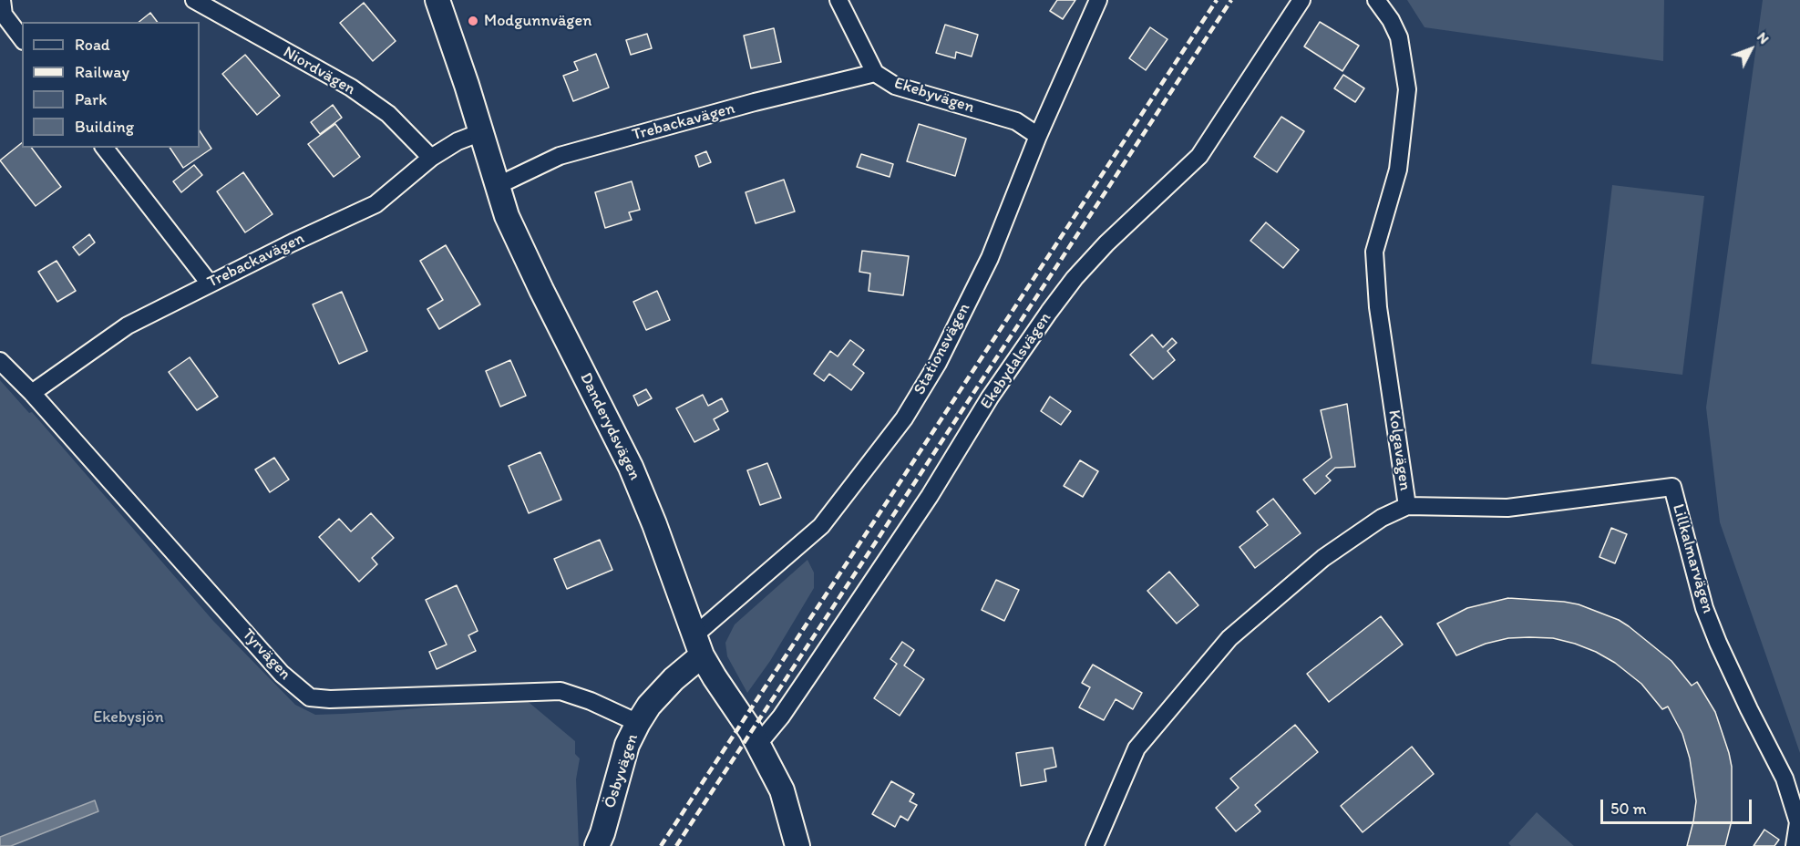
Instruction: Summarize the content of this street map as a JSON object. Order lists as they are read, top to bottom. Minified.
{"streets":{"street":["Niordvägen","Ekebyvägen","Trebackavägen","Stationsvägen","Ekebydalsvägen","Danderydsvägen","Kolgavägen","Lillkalmarvägen","Tyrvägen","Ösbyvägen"]},"crossings":[["Niordvägen","Trebackavägen"],["Ekebyvägen","Trebackavägen"],["Ekebyvägen","Stationsvägen"],["Trebackavägen","Danderydsvägen"],["Trebackavägen","Tyrvägen"],["Stationsvägen","Danderydsvägen"],["Stationsvägen","Ösbyvägen"],["Ekebydalsvägen","Danderydsvägen"],["Danderydsvägen","Ösbyvägen"],["Kolgavägen","Lillkalmarvägen"],["Tyrvägen","Ösbyvägen"]],"parks":["Ekebysjön"],"places":["Modgunnvägen"],"legend":["Road","Railway","Park","Building"],"scale_bar":"50 m","north":"top right"}
